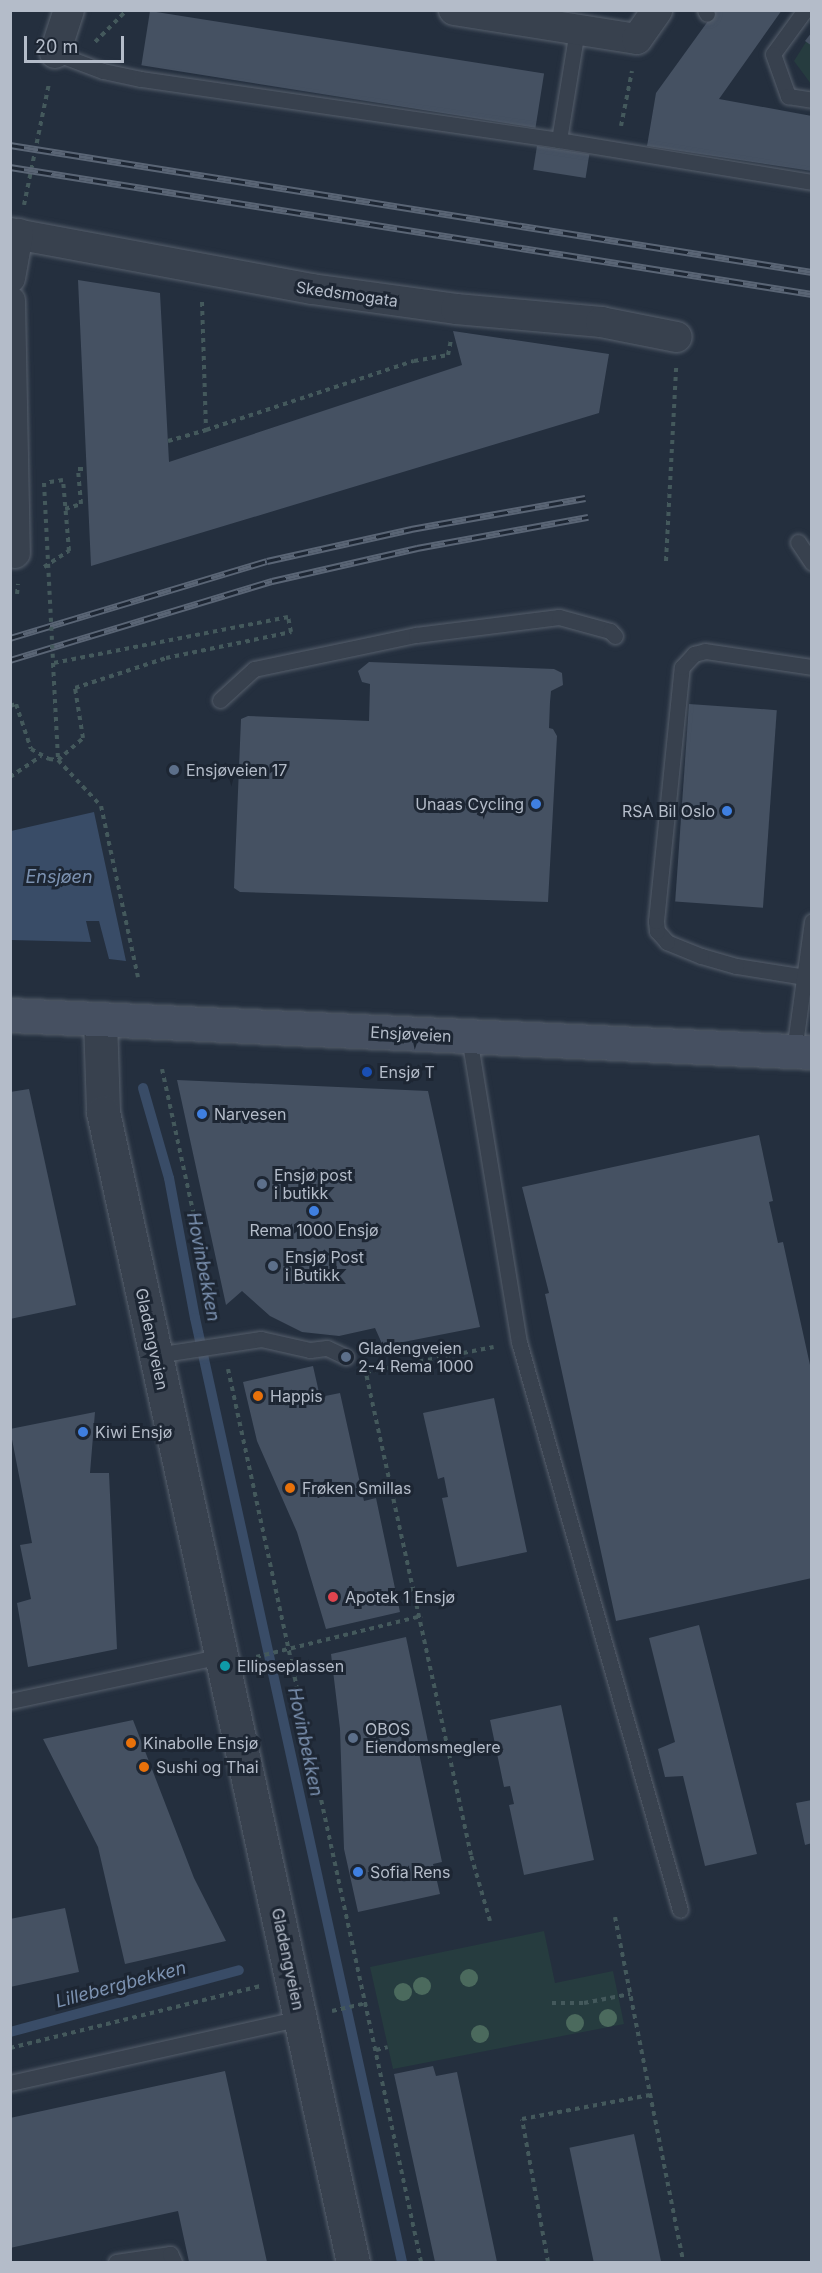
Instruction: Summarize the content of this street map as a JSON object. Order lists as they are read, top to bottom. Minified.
{"streets":{"main road":["Ensjøveien"],"street":["Skedsmogata","Gladengveien"]},"crossings":[["Ensjøveien","Gladengveien"]],"water":["Ensjøen","Hovinbekken","Lillebergbekken"],"places":["Ensjøveien 17","Unaas Cycling","RSA Bil Oslo","Ensjø T","Narvesen","Ensjø post i butikk","Rema 1000 Ensjø","Ensjø Post i Butikk","Gladengveien 2-4 Rema 1000","Happis","Kiwi Ensjø","Frøken Smillas","Apotek 1 Ensjø","Ellipseplassen","OBOS Eiendomsmeglere","Kinabolle Ensjø","Sushi og Thai","Sofia Rens"],"scale_bar":"20 m"}
